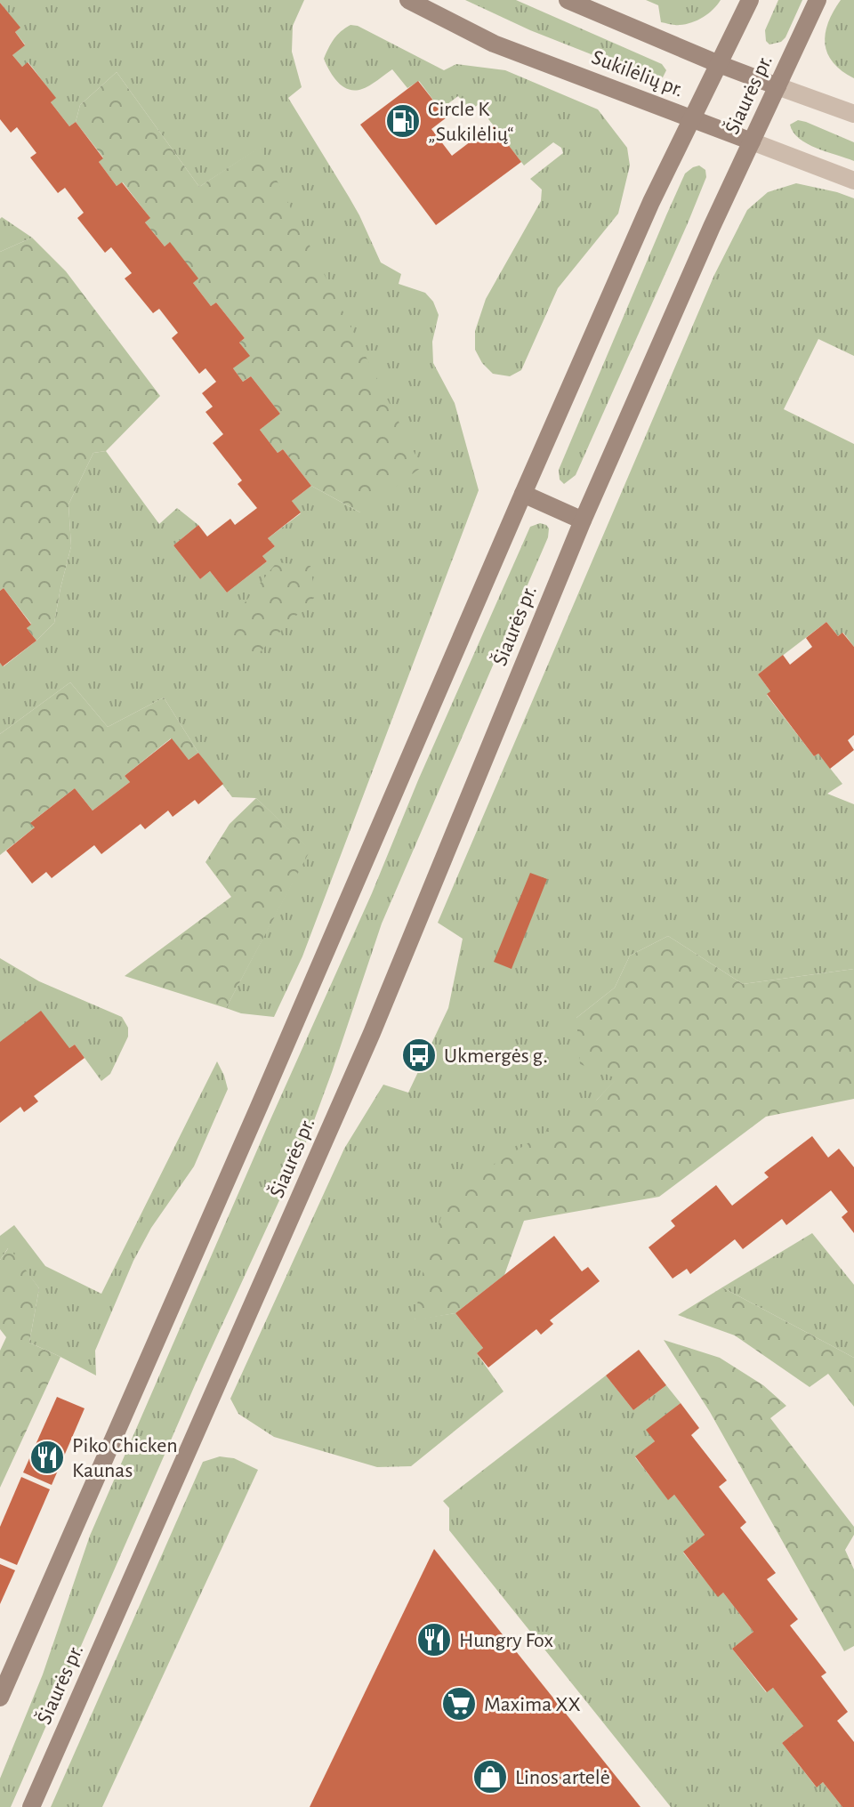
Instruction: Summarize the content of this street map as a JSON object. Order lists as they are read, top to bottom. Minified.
{"streets":{"main road":["Sukilėlių pr.","Šiaurės pr."]},"crossings":[["Sukilėlių pr.","Šiaurės pr."]],"places":{"fuel station":["Circle K „Sukilėlių“"],"bus stop":["Ukmergės g."],"restaurant":["Piko Chicken Kaunas","Hungry Fox"],"supermarket":["Maxima XX"],"shop":["Linos artelė"]}}
